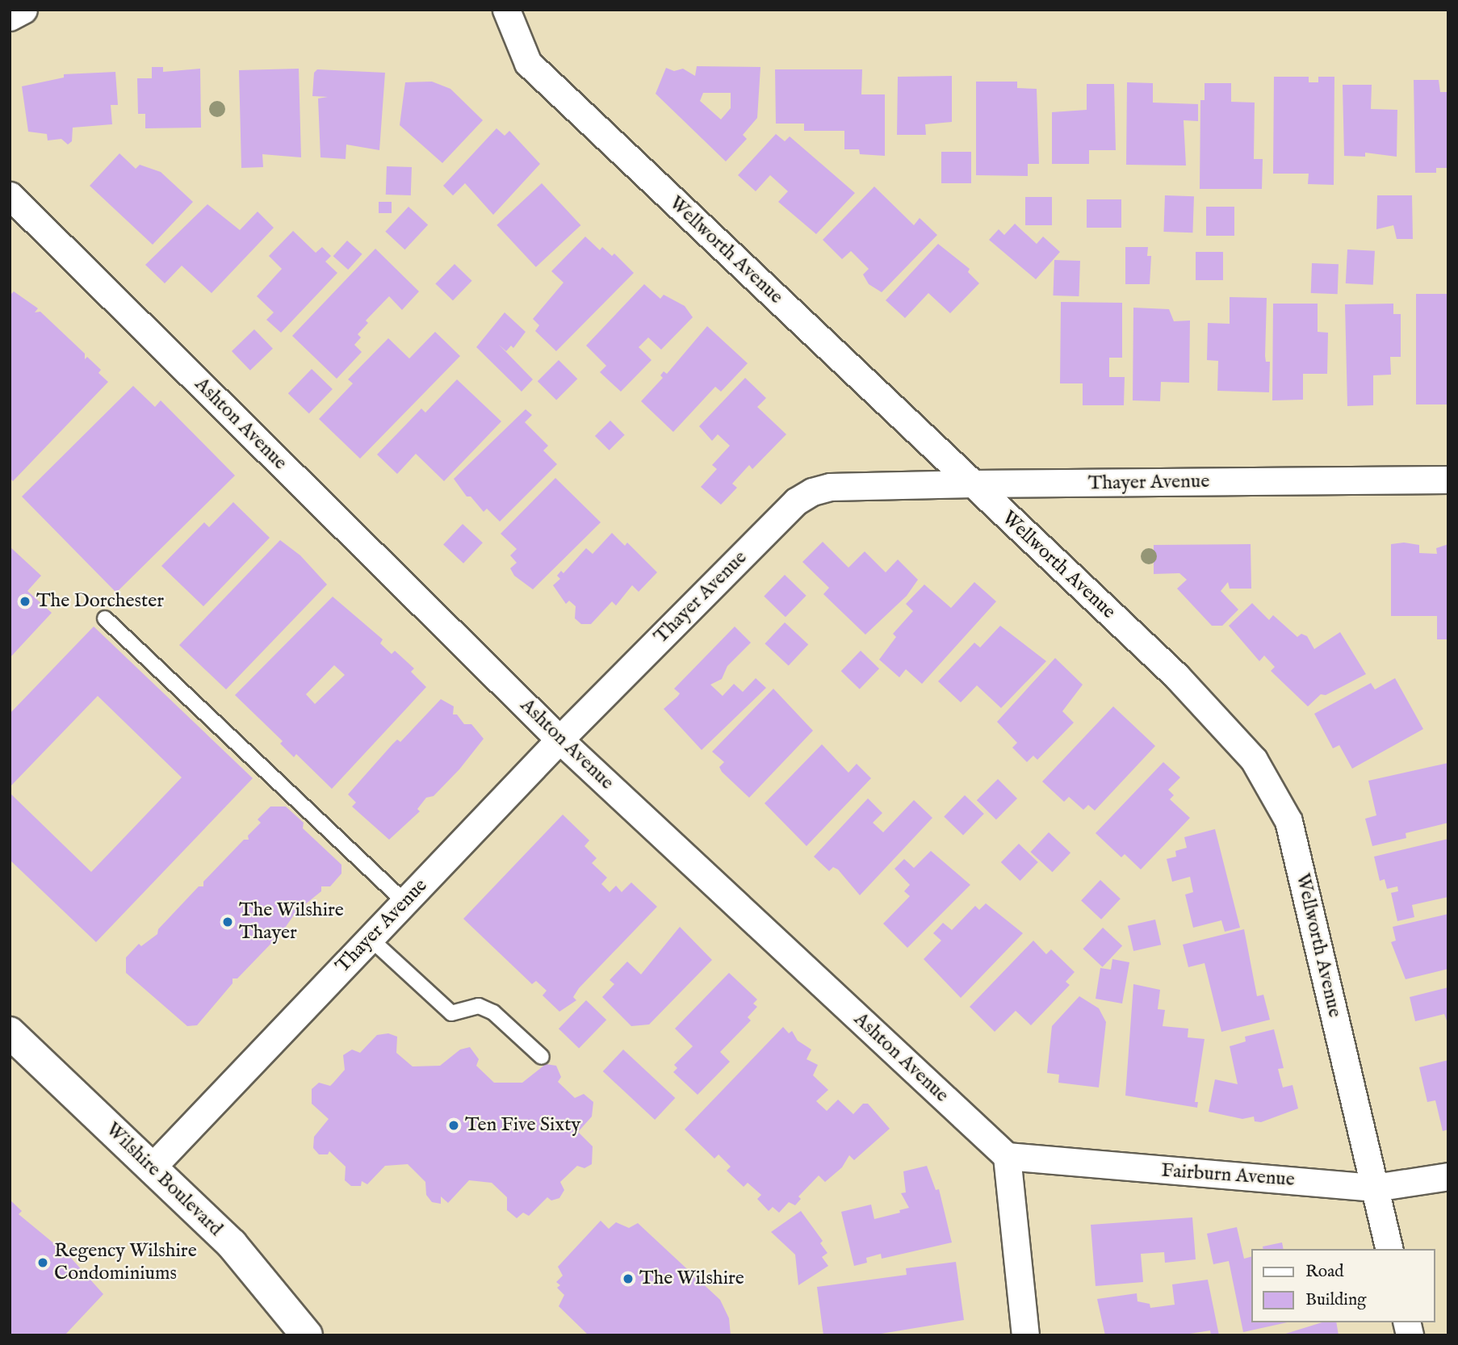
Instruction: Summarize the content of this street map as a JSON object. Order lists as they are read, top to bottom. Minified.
{"streets":{"main road":["Wilshire Boulevard"],"street":["Wellworth Avenue","Ashton Avenue","Thayer Avenue","Fairburn Avenue"]},"crossings":[["Wellworth Avenue","Thayer Avenue"],["Wellworth Avenue","Fairburn Avenue"],["Ashton Avenue","Thayer Avenue"],["Ashton Avenue","Fairburn Avenue"],["Thayer Avenue","Wilshire Boulevard"]],"places":["The Dorchester","The Wilshire Thayer","Ten Five Sixty","Regency Wilshire Condominiums","The Wilshire"],"legend":["Road","Building"]}
